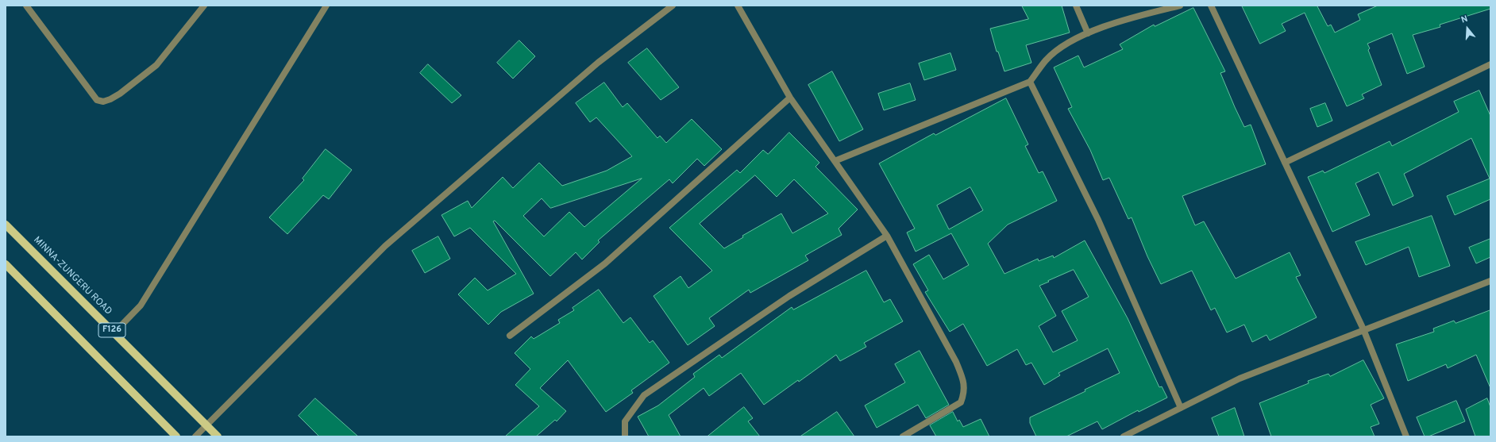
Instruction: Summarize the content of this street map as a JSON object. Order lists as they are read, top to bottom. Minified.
{"streets":{"main road":["MINNA-ZUNGERU ROAD","F126"]},"north":"top"}
